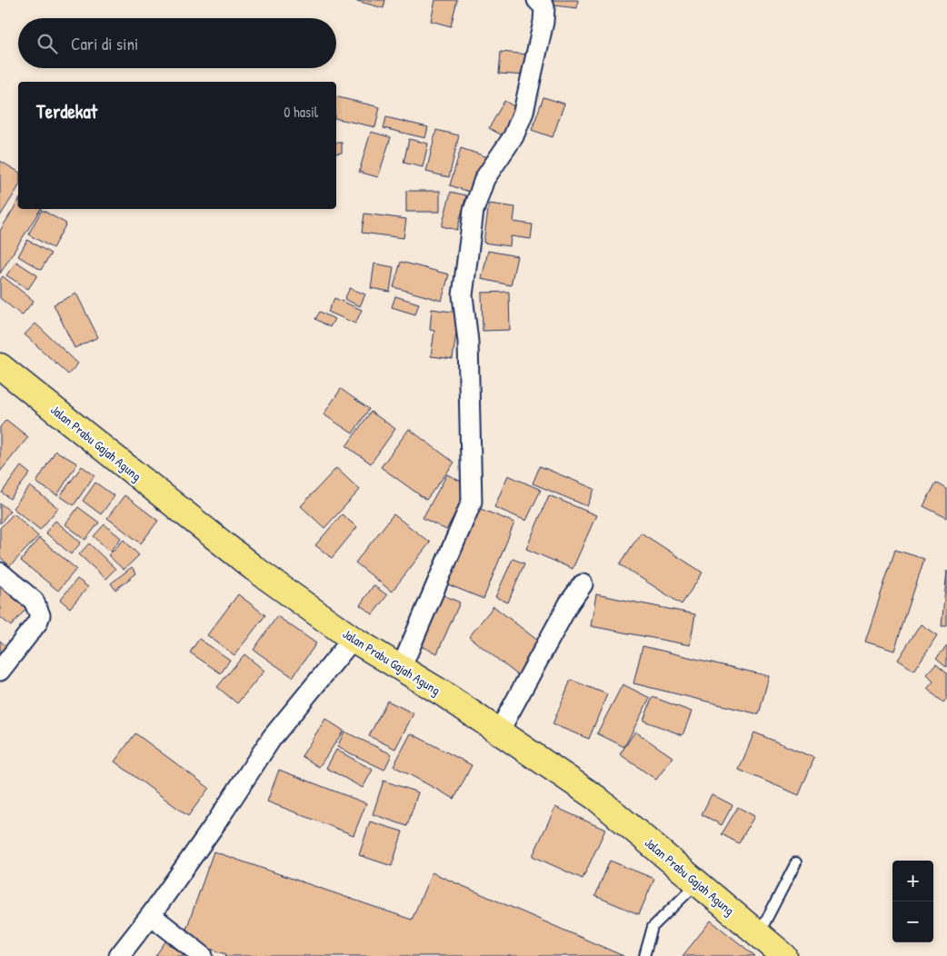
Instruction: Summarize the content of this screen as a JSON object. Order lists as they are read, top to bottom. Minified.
{"streets":{"highway":["Jalan Prabu Gajah Agung"]},"page":{"search":"Cari di sini","heading":["Terdekat","0 hasil"],"map_buttons":["+","−"]}}
